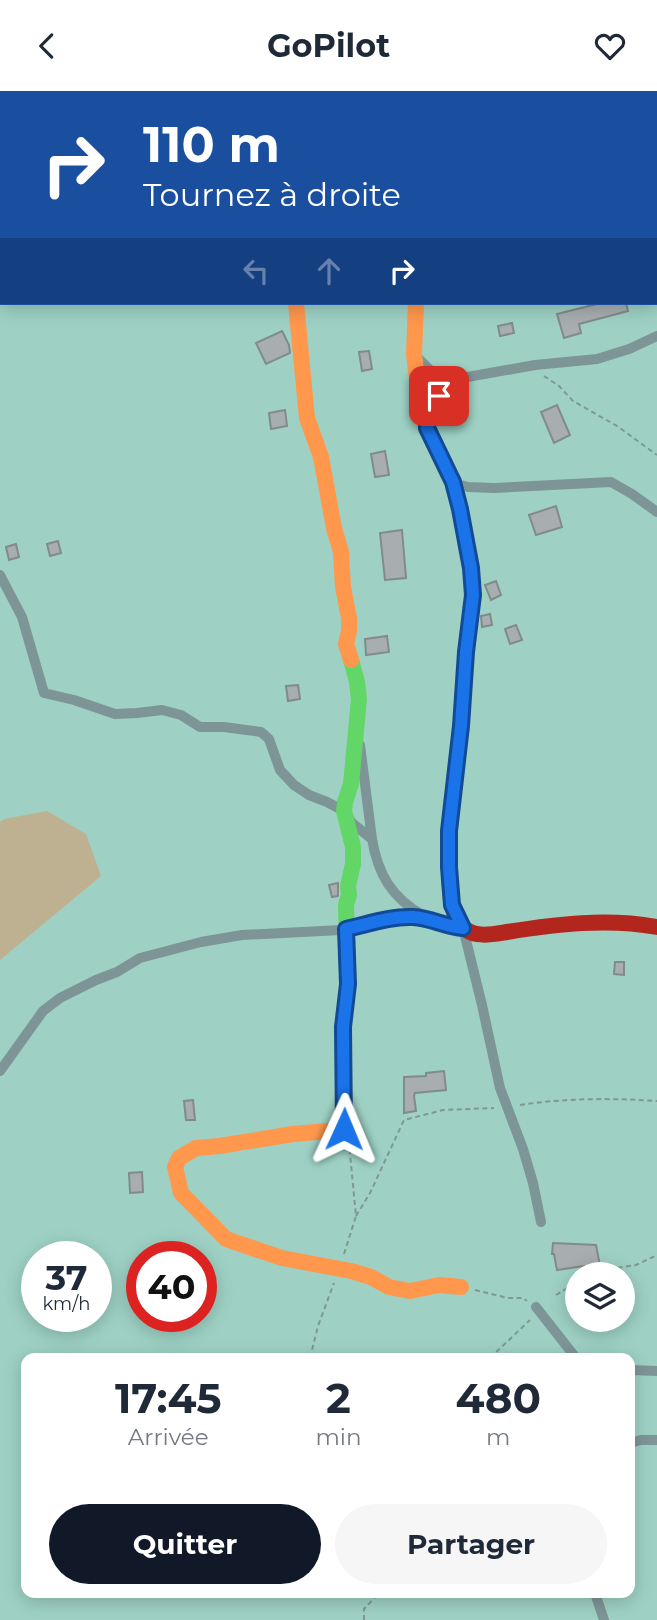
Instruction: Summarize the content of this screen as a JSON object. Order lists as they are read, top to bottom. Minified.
{"page":{"header":"GoPilot","turn":["110 m","Tournez à droite"],"speed":"37 km/h","limit":"40","eta":["17:45","Arrivée","2","min","480","m"],"buttons":["Quitter","Partager"]}}
